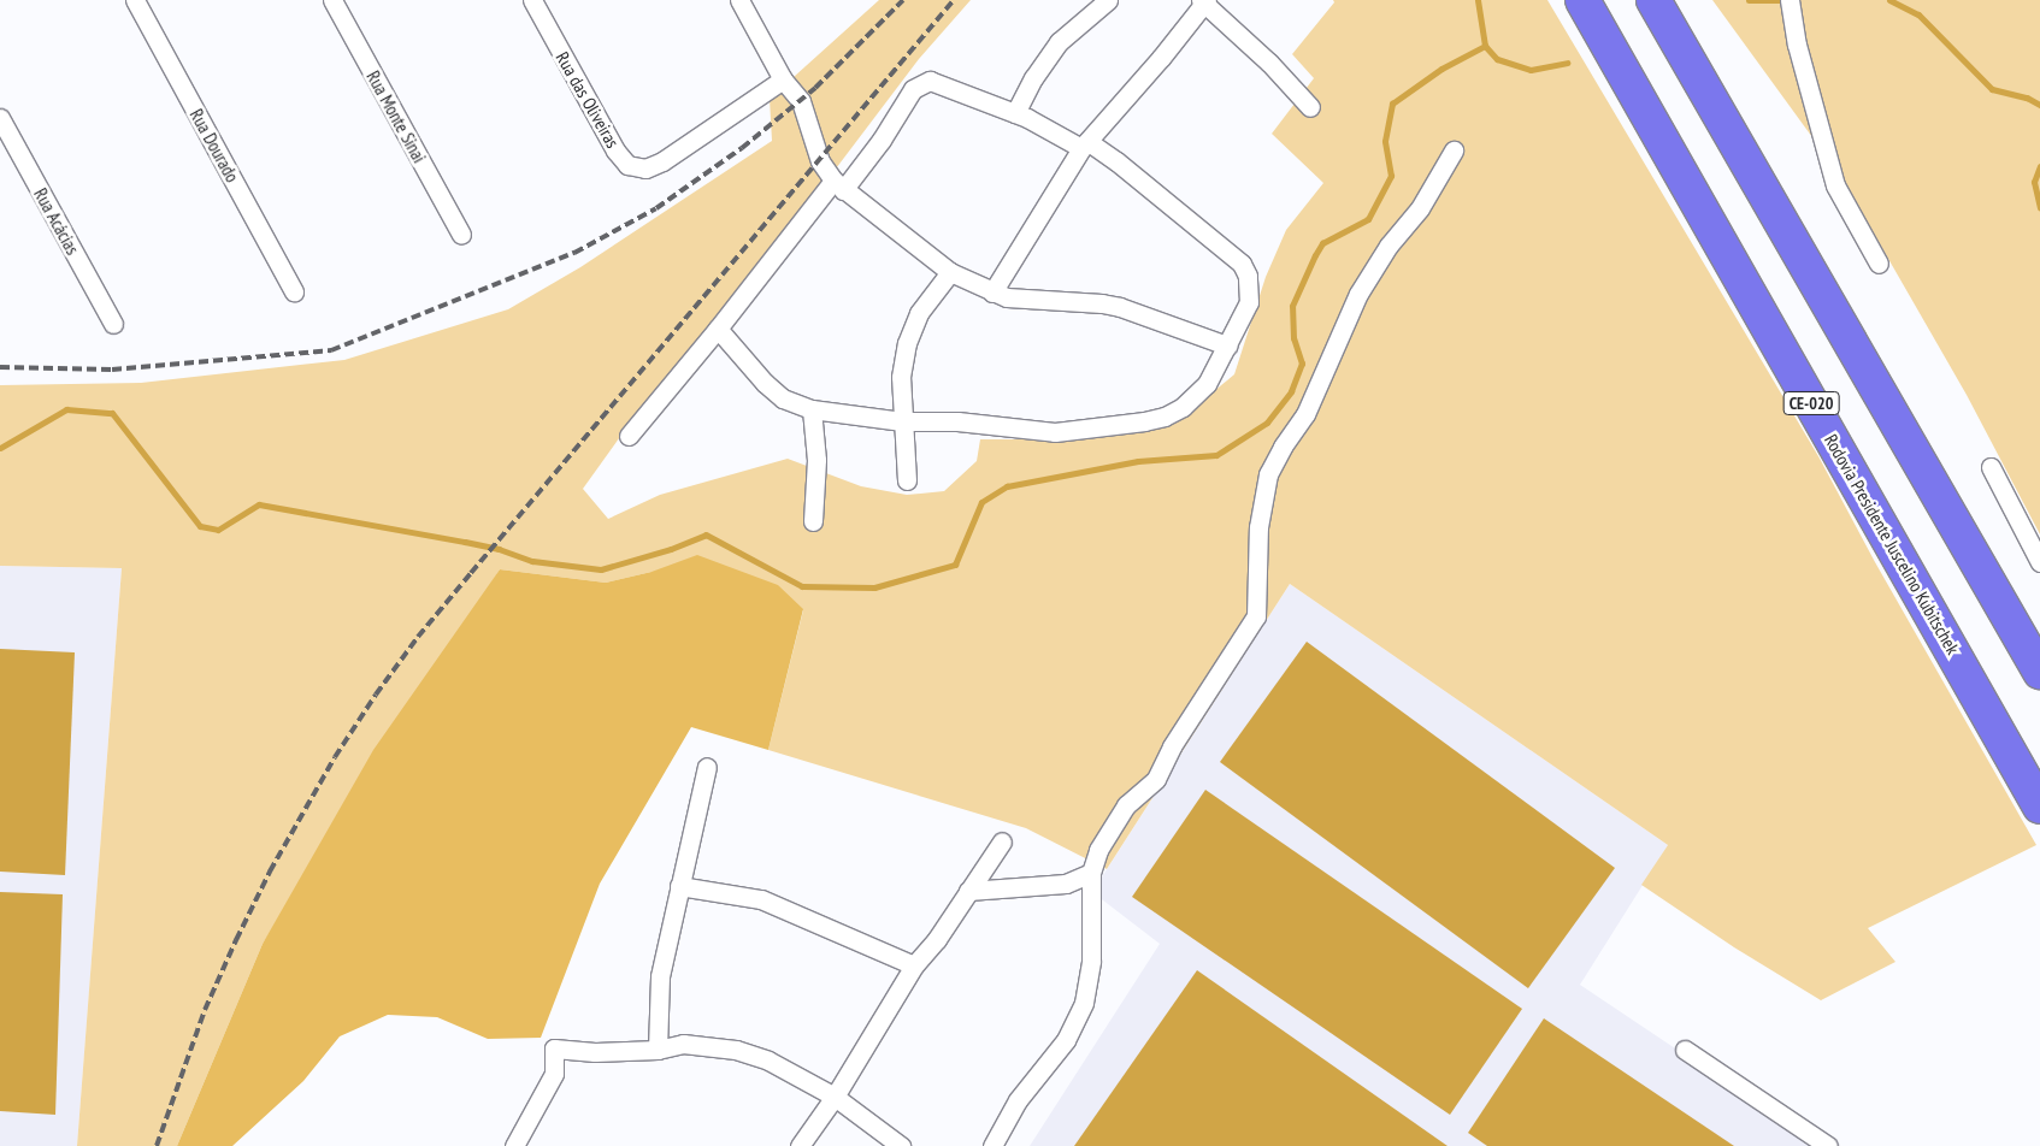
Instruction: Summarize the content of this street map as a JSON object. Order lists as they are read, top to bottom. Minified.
{"streets":{"highway":["CE-020","Rodovia Presidente Juscelino Kubitschek"],"street":["Rua das Oliveiras","Rua Monte Sinai","Rua Dourado","Rua Acácias"]}}
